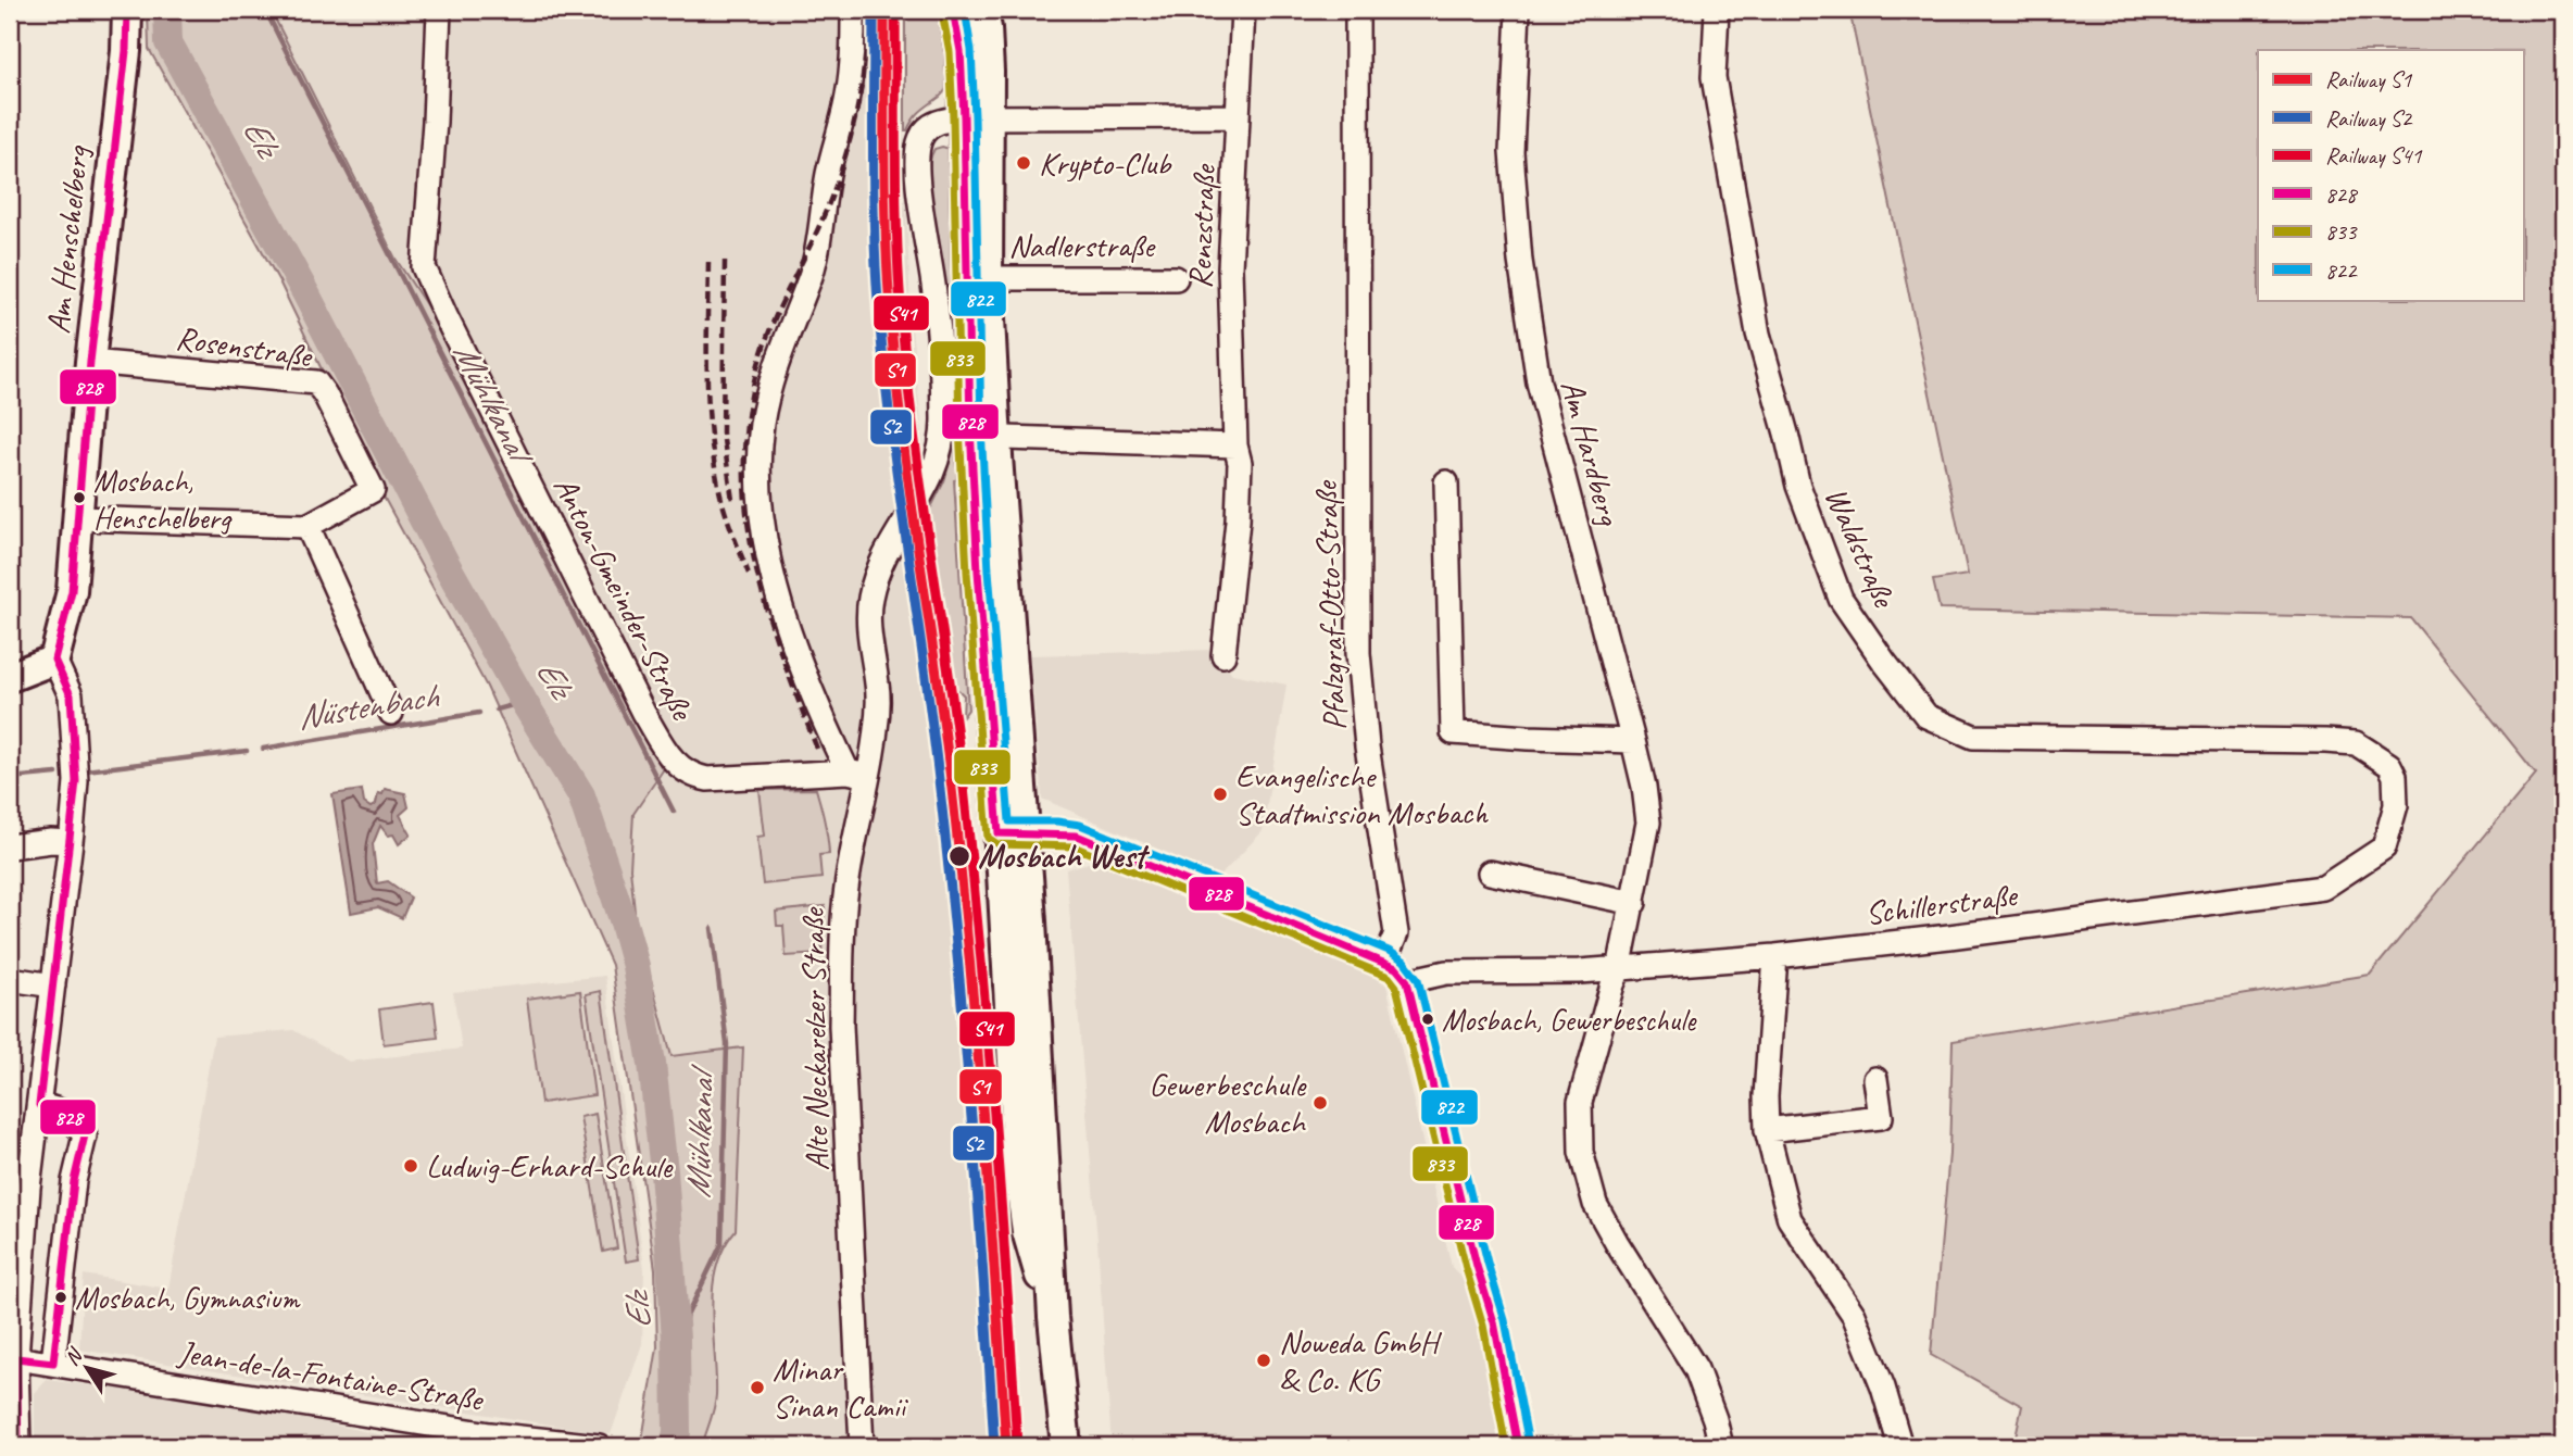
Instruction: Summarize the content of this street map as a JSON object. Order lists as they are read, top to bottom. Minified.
{"streets":{"main road":["Am Henschelberg"],"street":["Renzstraße","Nadlerstraße","Rosenstraße","Am Hardberg","Waldstraße","Anton-Gmeinder-Straße","Pfalzgraf-Otto-Straße","Schillerstraße","Alte Neckarelzer Straße","Jean-de-la-Fontaine-Straße"]},"crossings":[["Renzstraße","Alte Neckarelzer Straße"],["Am Henschelberg","Rosenstraße"],["Am Hardberg","Schillerstraße"],["Waldstraße","Schillerstraße"],["Anton-Gmeinder-Straße","Alte Neckarelzer Straße"]],"water":["Elz","Mühlkanal","Nüstenbach"],"places":["Krypto-Club","Mosbach, Henschelberg","Evangelische Stadtmission Mosbach","Mosbach West","Mosbach, Gewerbeschule","Gewerbeschule Mosbach","Ludwig-Erhard-Schule","Mosbach, Gymnasium","Noweda GmbH & Co. KG","Minar Sinan Camii"],"lines":["rail line S1","rail line S2","rail line S41","transit line 828","transit line 822","transit line 833"],"legend":["Railway S1","Railway S2","Railway S41","828","833","822"],"north":"top left"}
